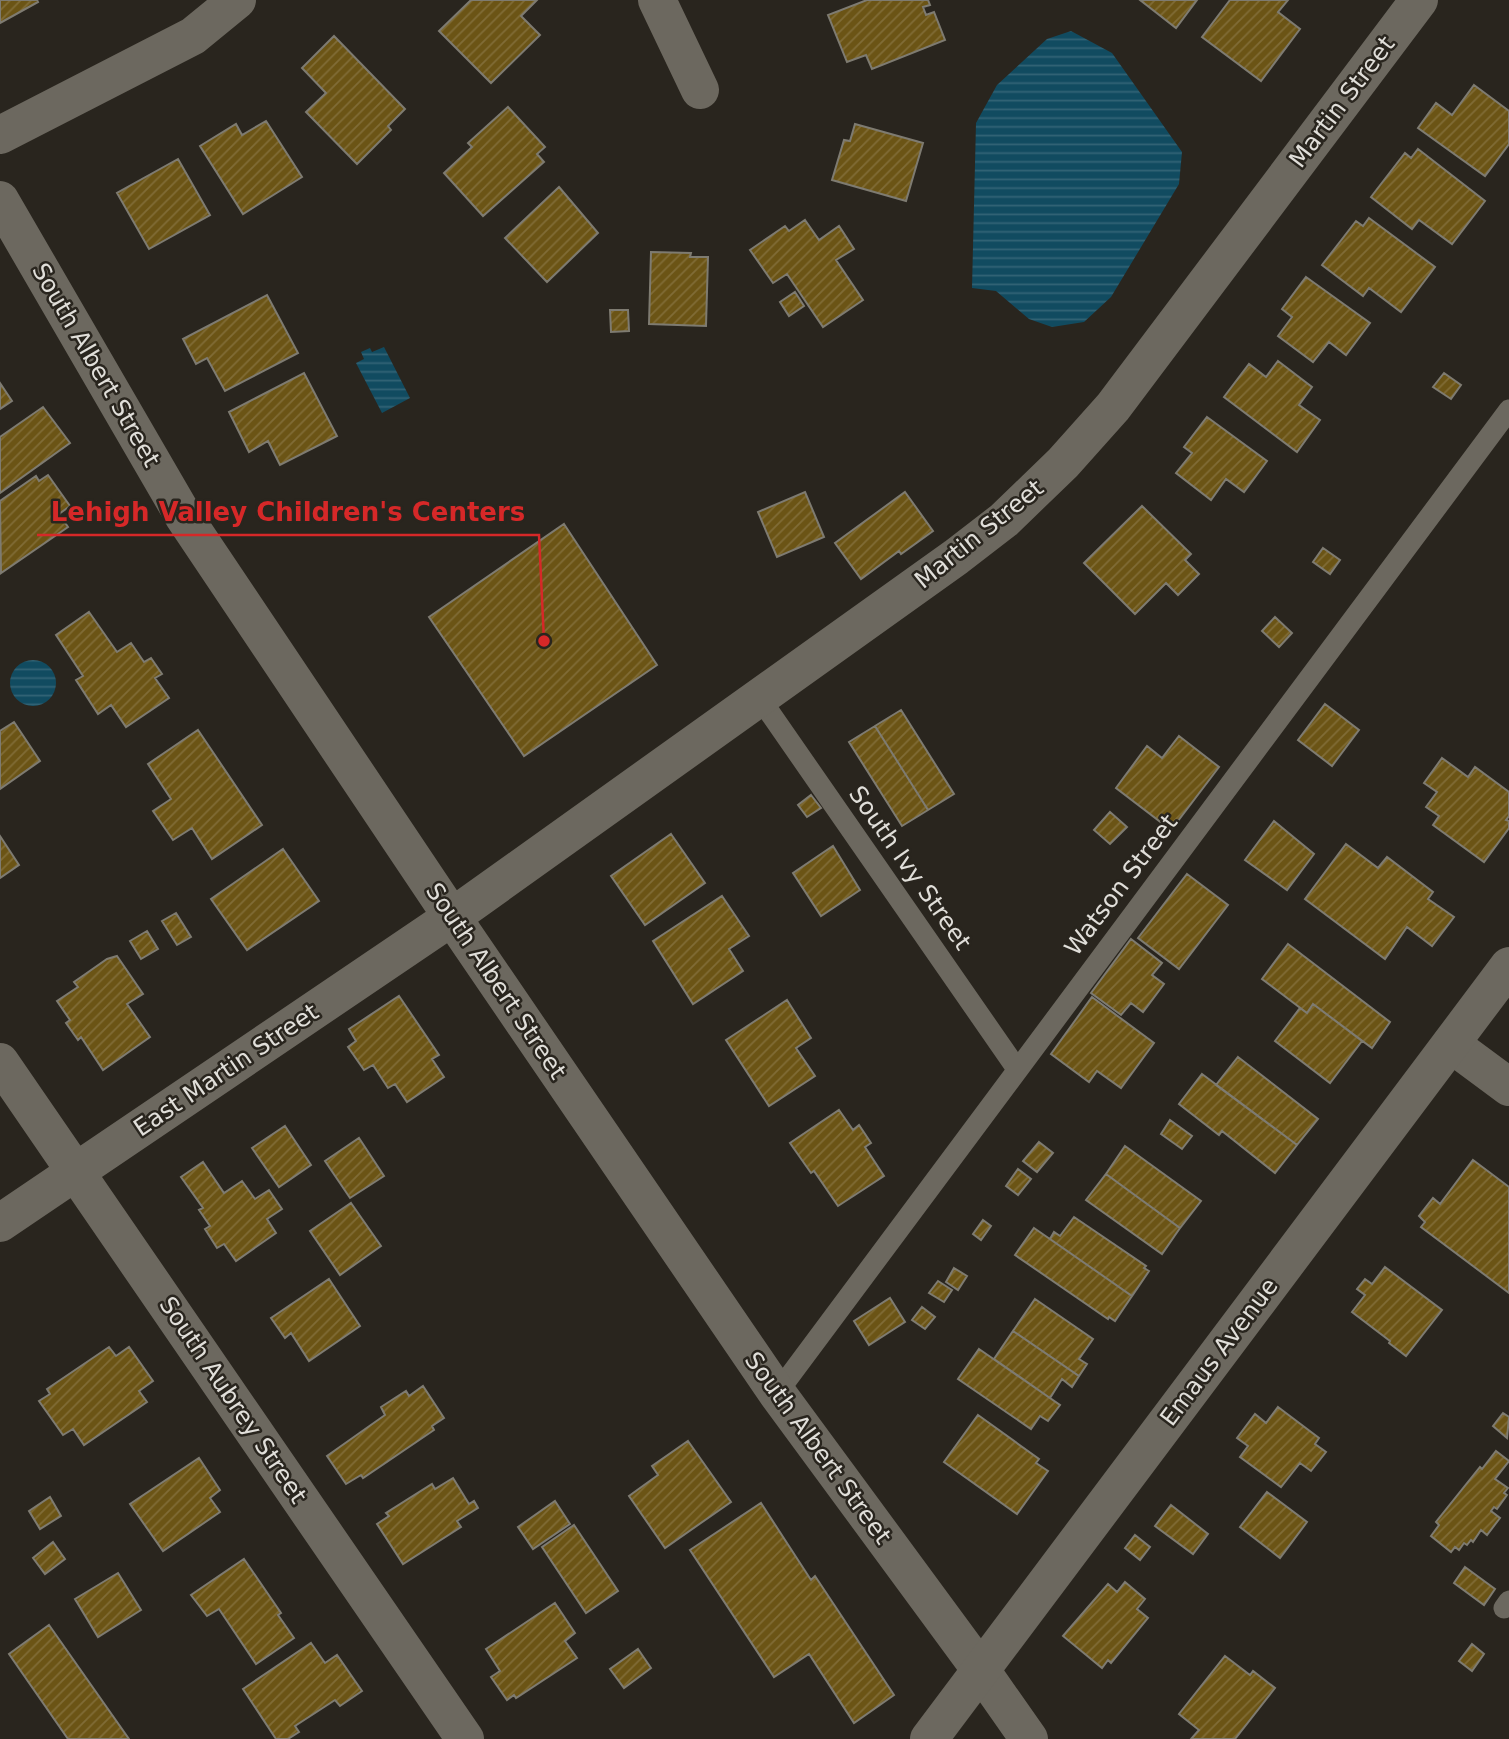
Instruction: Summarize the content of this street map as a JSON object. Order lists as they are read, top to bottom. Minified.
{"streets":{"street":["Martin Street","South Albert Street","East Martin Street","Emaus Avenue","South Aubrey Street"],"lane":["South Ivy Street","Watson Street"]},"crossings":[["Martin Street","South Albert Street"],["Martin Street","South Ivy Street"],["Martin Street","East Martin Street"],["South Albert Street","Watson Street"],["South Albert Street","East Martin Street"],["South Albert Street","Emaus Avenue"],["South Ivy Street","Watson Street"],["East Martin Street","South Aubrey Street"]],"places":["Lehigh Valley Children's Centers"]}
